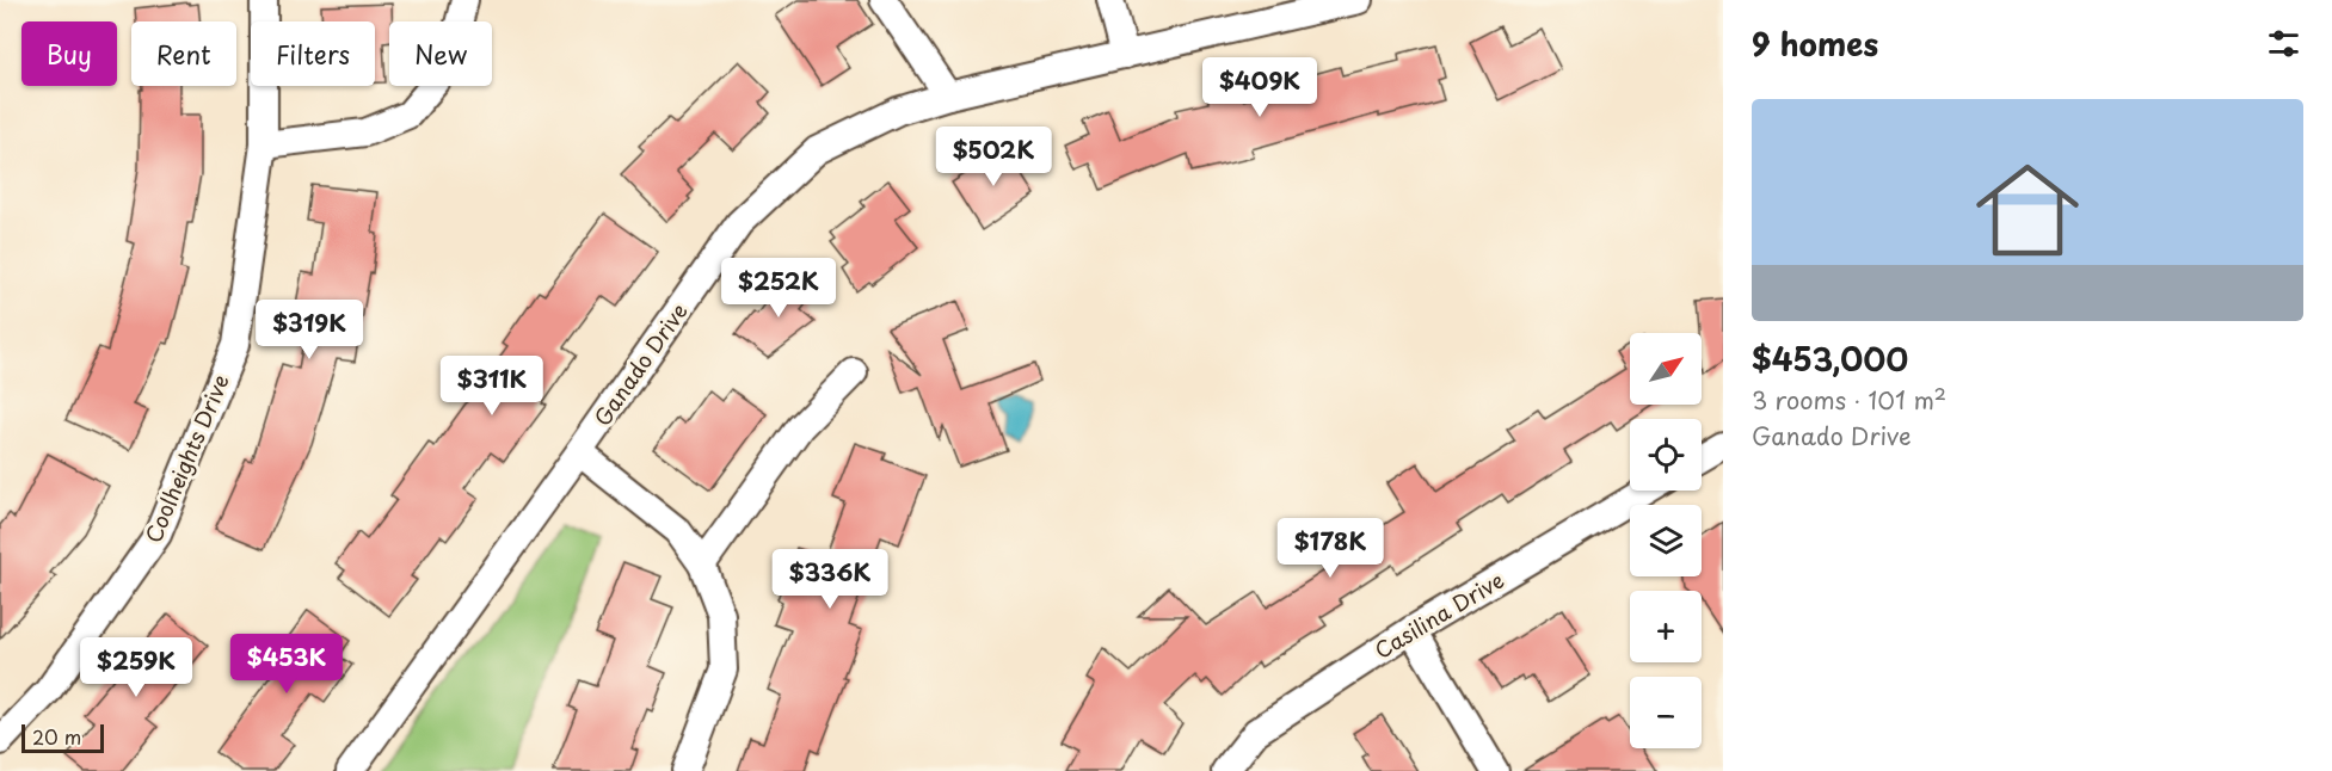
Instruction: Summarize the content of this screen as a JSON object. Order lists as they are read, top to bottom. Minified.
{"streets":{"street":["Ganado Drive","Coolheights Drive","Casilina Drive"]},"scale_bar":"20 m","north":"top right","page":{"heading":"9 homes","chip":["Buy","Rent","Filters","New"],"price":["$409K","$502K","$252K","$319K","$311K","$178K","$336K","$453K","$259K"],"list":[{"name":"$453,000","note":"3 rooms · 101 m² · Ganado Drive"}],"map_buttons":["+","−"],"scale":"20 m"}}
